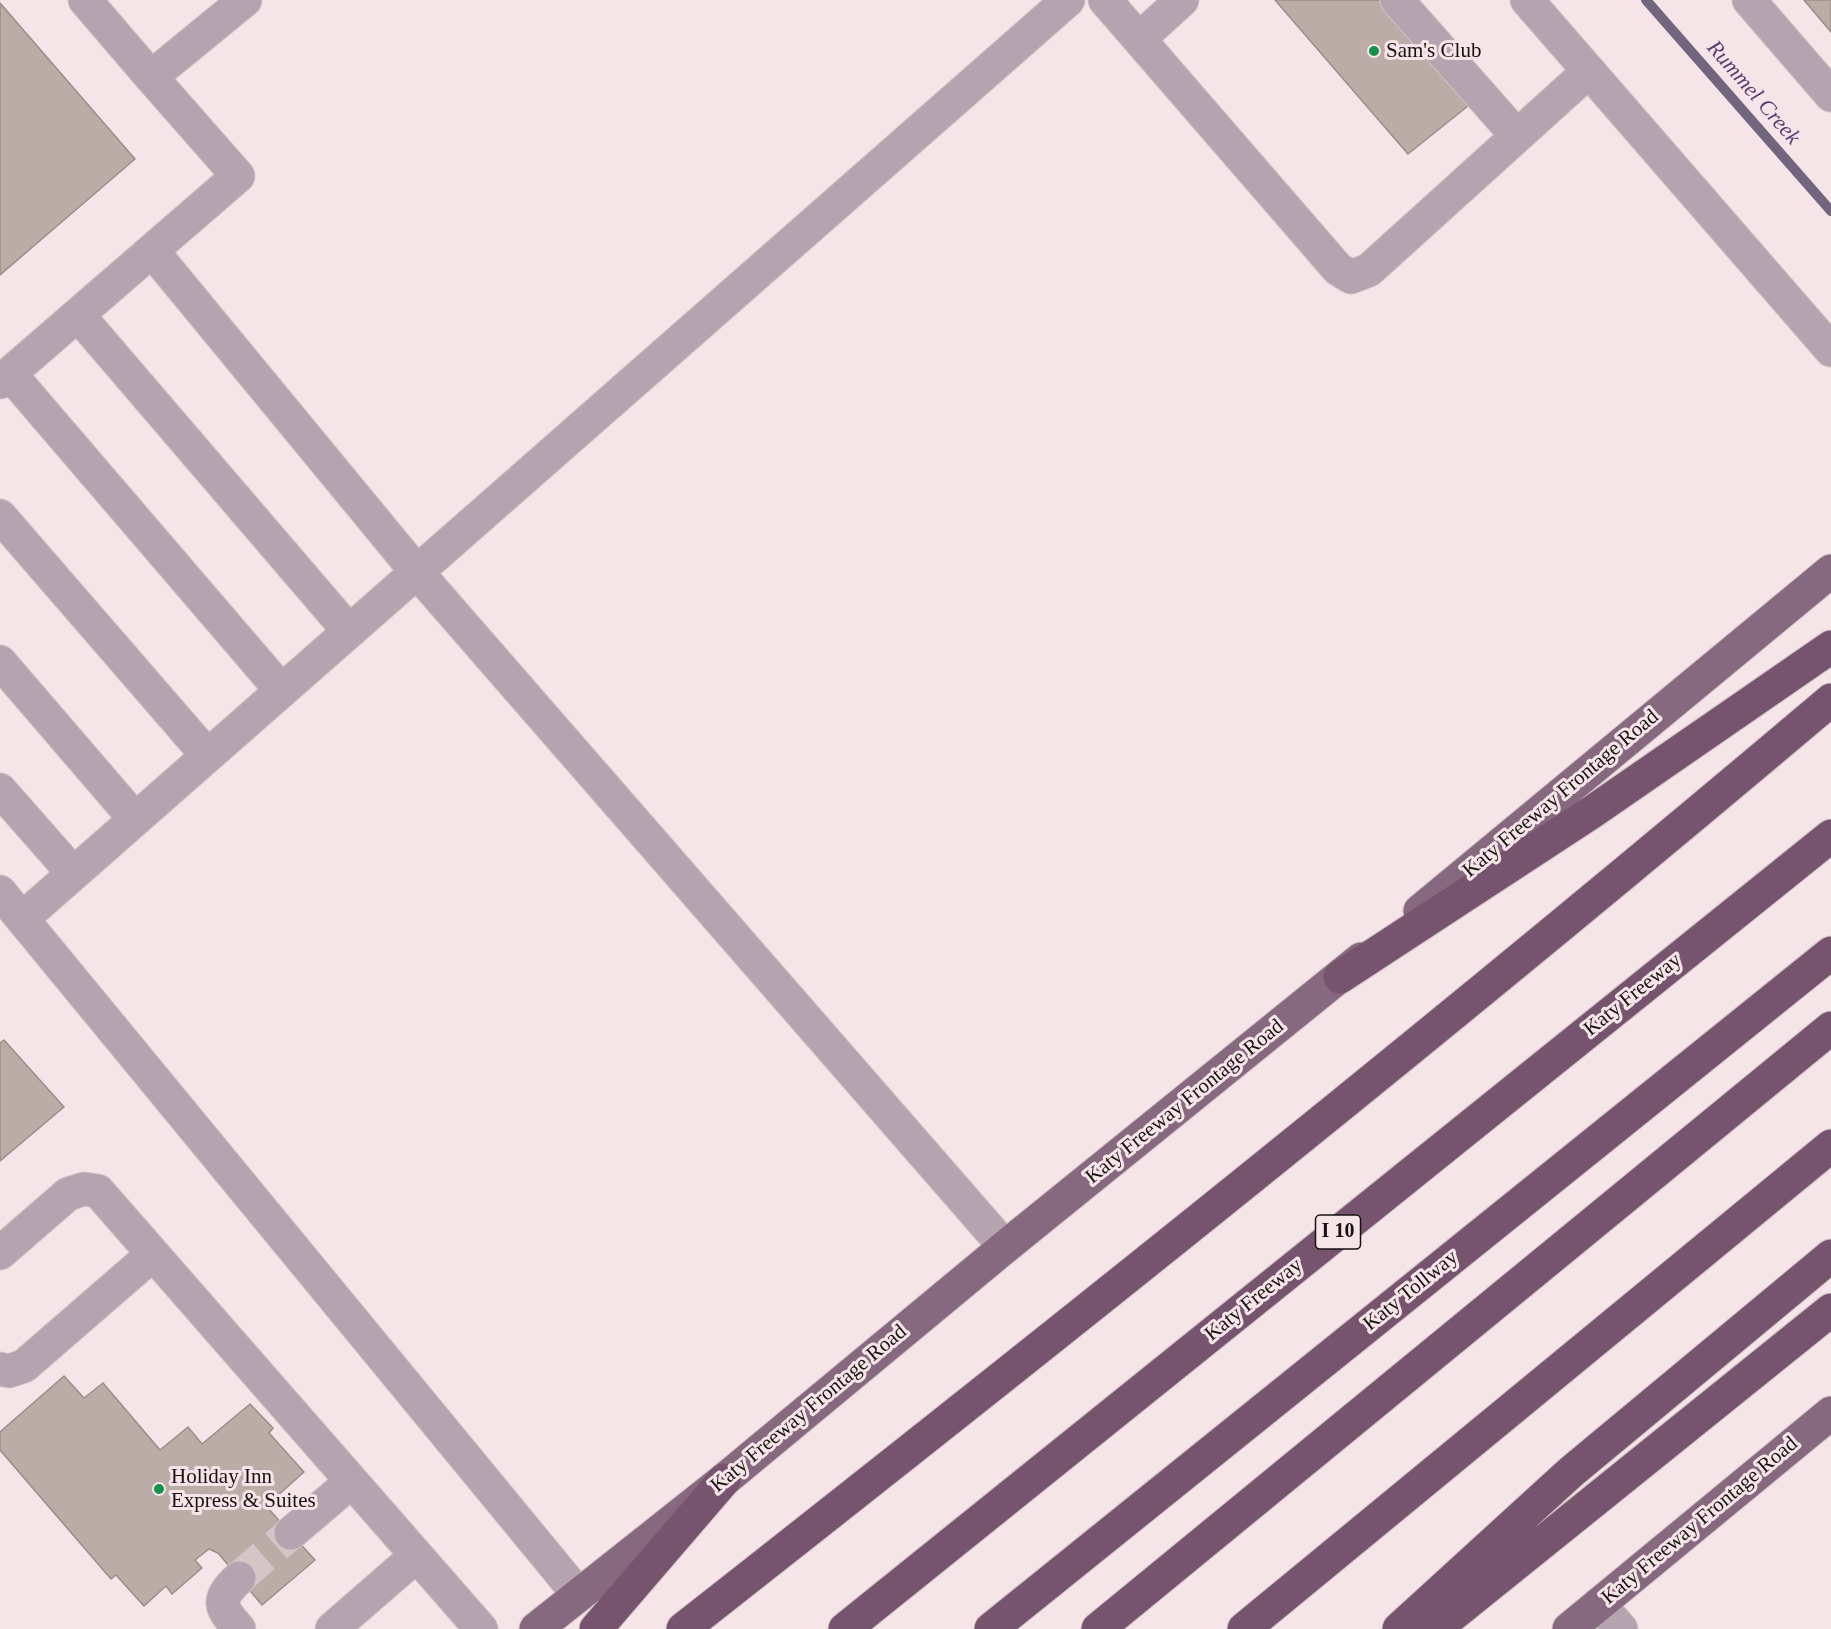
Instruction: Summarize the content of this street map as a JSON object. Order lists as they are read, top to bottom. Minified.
{"streets":{"highway":["Katy Freeway","I 10","Katy Tollway"],"main road":["Katy Freeway Frontage Road"]},"water":["Rummel Creek"],"places":["Sam's Club","Holiday Inn Express & Suites"]}
